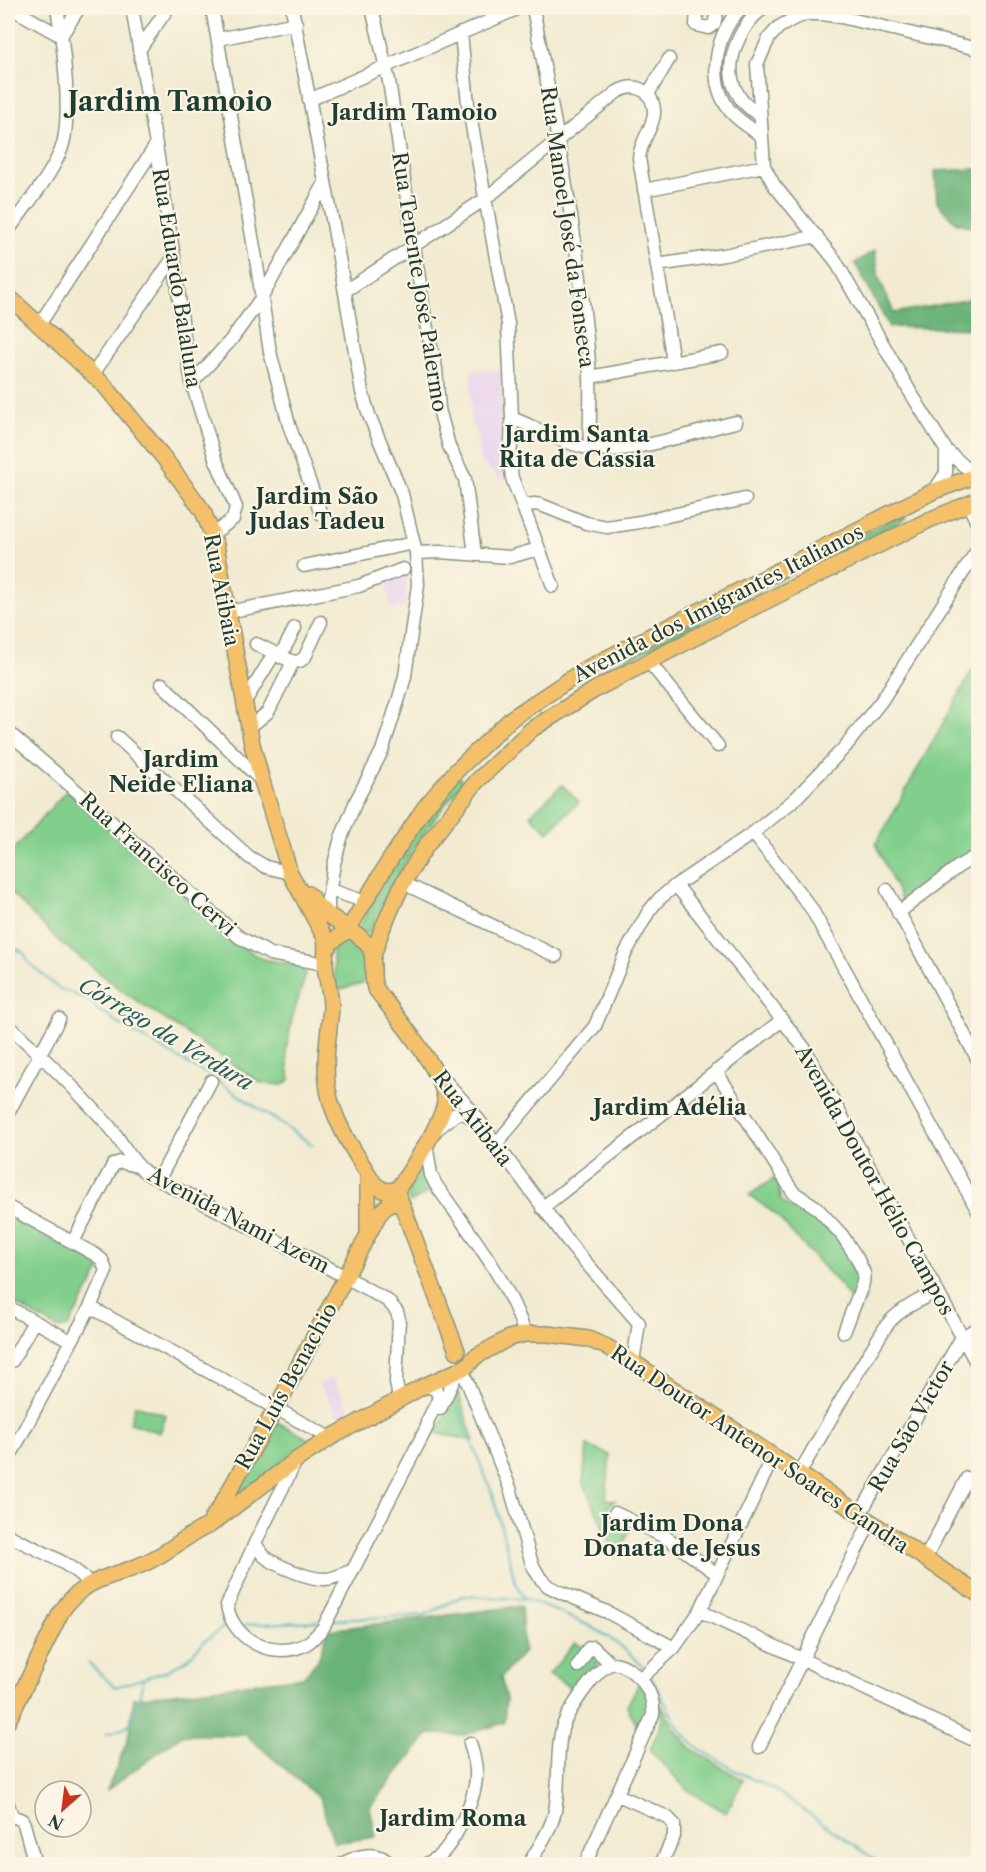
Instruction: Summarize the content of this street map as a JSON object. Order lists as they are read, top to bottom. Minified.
{"streets":{"main road":["Rua Atibaia","Avenida dos Imigrantes Italianos","Rua Luís Benachio","Rua Doutor Antenor Soares Gandra"],"street":["Rua Manoel José da Fonseca","Rua Eduardo Balaluna","Rua Tenente José Palermo","Rua Francisco Cervi","Avenida Doutor Hélio Campos","Avenida Nami Azem","Rua São Victor"]},"crossings":[["Rua Eduardo Balaluna","Rua Atibaia"],["Rua Atibaia","Avenida dos Imigrantes Italianos"],["Rua Atibaia","Rua Francisco Cervi"],["Rua Atibaia","Rua Doutor Antenor Soares Gandra"],["Avenida dos Imigrantes Italianos","Rua Francisco Cervi"],["Avenida Doutor Hélio Campos","Rua São Victor"],["Avenida Nami Azem","Rua Luís Benachio"],["Avenida Nami Azem","Rua Doutor Antenor Soares Gandra"],["Rua Luís Benachio","Rua Doutor Antenor Soares Gandra"],["Rua São Victor","Rua Doutor Antenor Soares Gandra"]],"districts":["Jardim Tamoio","Jardim Tamoio","Jardim Santa Rita de Cássia","Jardim São Judas Tadeu","Jardim Neide Eliana","Jardim Adélia","Jardim Dona Donata de Jesus","Jardim Roma"],"water":["Córrego da Verdura"],"north":"bottom left"}
